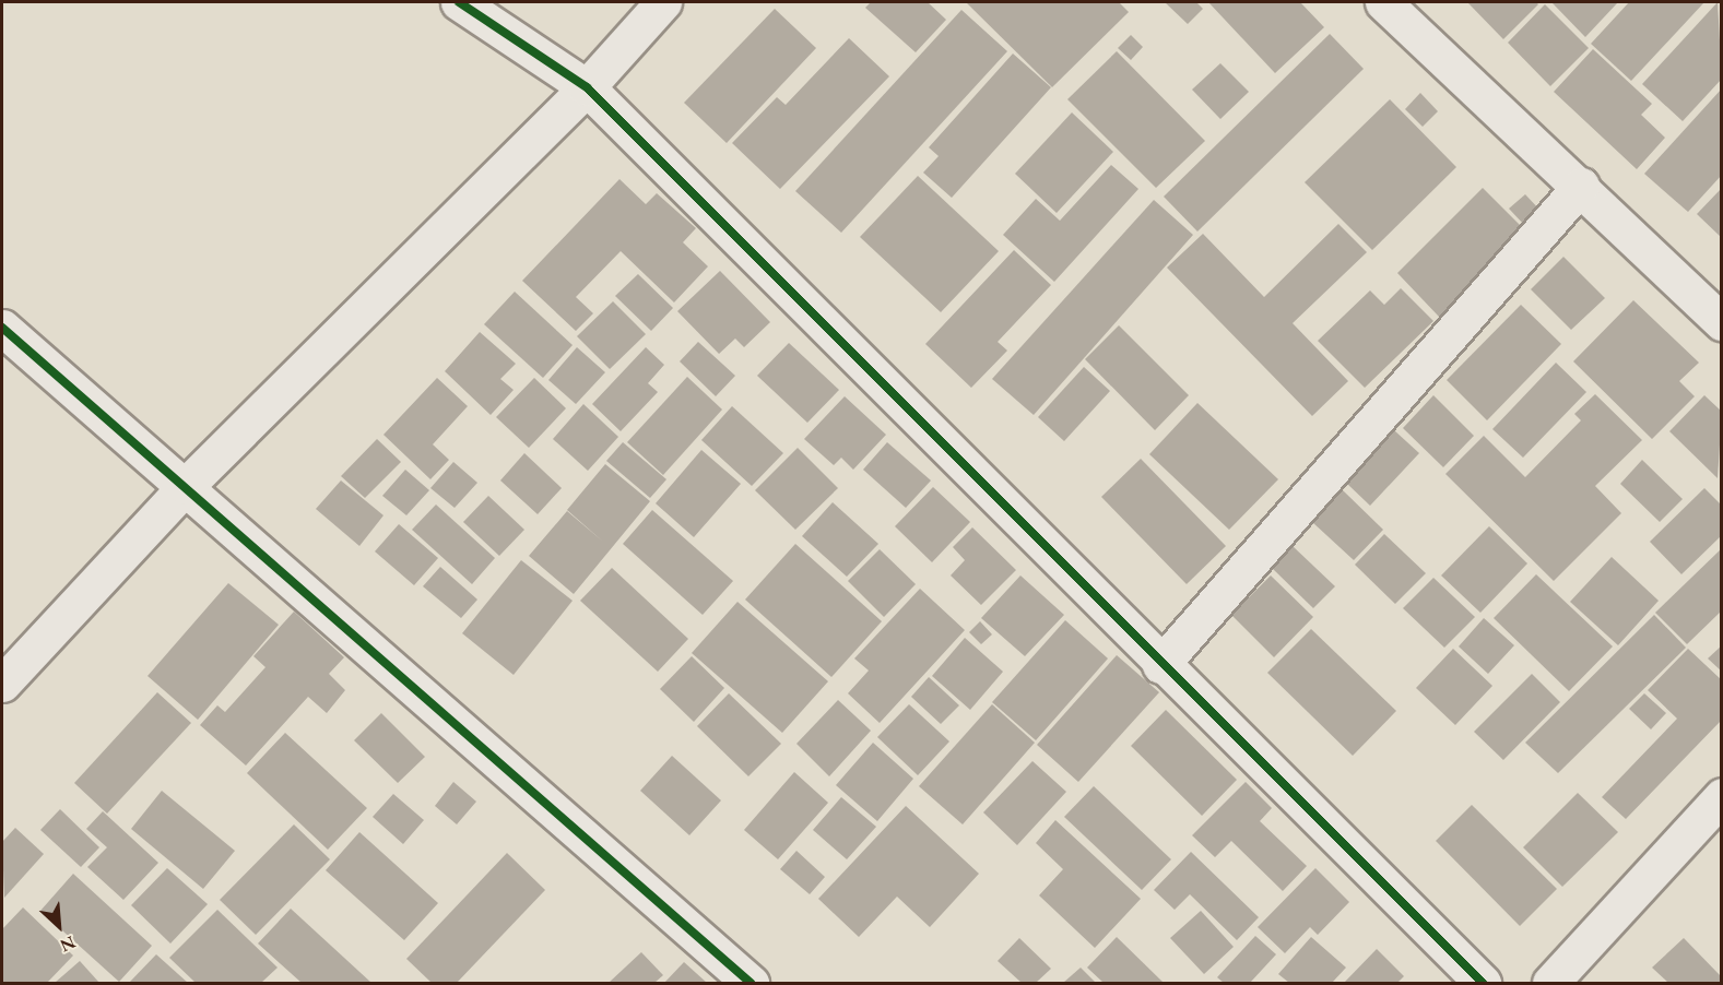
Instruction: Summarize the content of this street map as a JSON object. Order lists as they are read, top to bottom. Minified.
{"north":"bottom right"}
